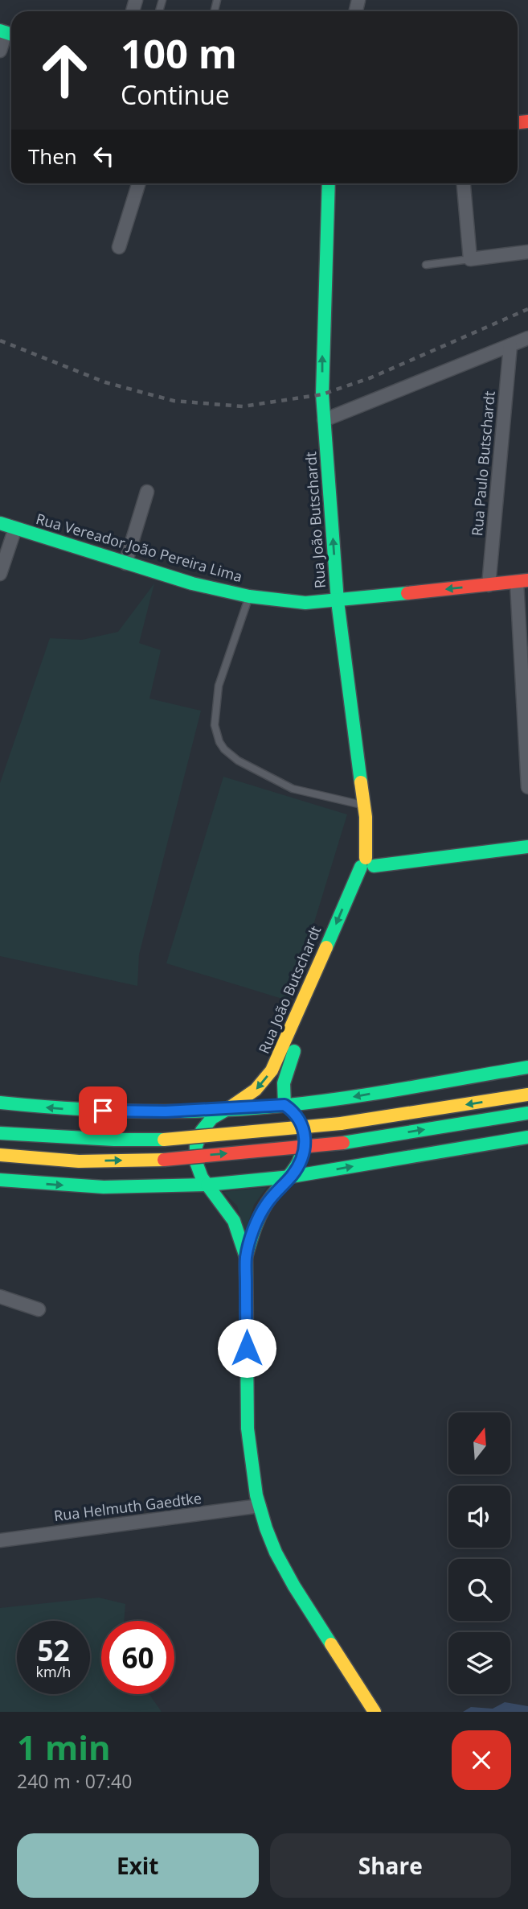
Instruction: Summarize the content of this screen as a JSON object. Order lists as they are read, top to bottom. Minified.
{"streets":{"main road":["Rua João Butschardt","Rua Vereador João Pereira Lima"],"street":["Rua Paulo Butschardt","Rua Helmuth Gaedtke"]},"crossings":[["Rua Paulo Butschardt","Rua Vereador João Pereira Lima"],["Rua João Butschardt","Rua Vereador João Pereira Lima"]],"north":"top","page":{"turn":["100 m","Continue"],"then":"Then","speed":"52 km/h","limit":"60","heading":["1 min","240 m · 07:40"],"buttons":["Exit","Share"]}}
